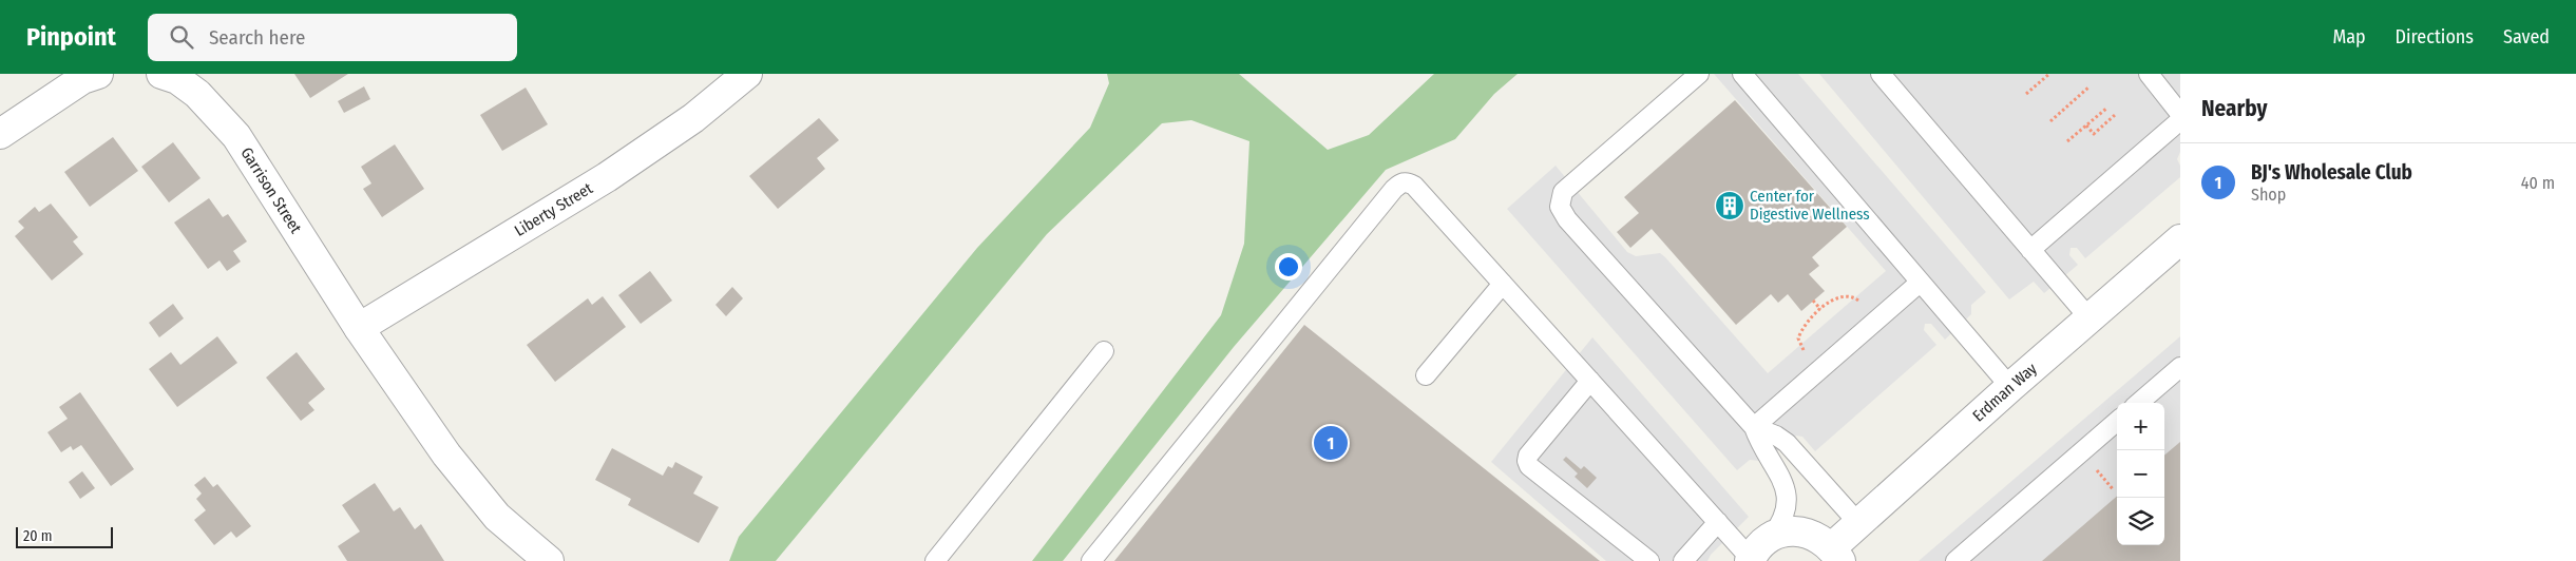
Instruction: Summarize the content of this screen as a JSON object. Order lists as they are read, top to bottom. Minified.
{"streets":{"street":["Garrison Street","Liberty Street","Erdman Way"]},"crossings":[["Garrison Street","Liberty Street"]],"places":{"building":["Center for Digestive Wellness"]},"scale_bar":"20 m","page":{"header":"Pinpoint","search":"Search here","nav":["Map","Directions","Saved"],"heading":"Nearby","list":[{"mark":"1","name":"BJ's Wholesale Club","note":"Shop","value":"40 m"}],"map_buttons":["+","−"],"pins":"1","scale":"20 m"}}
